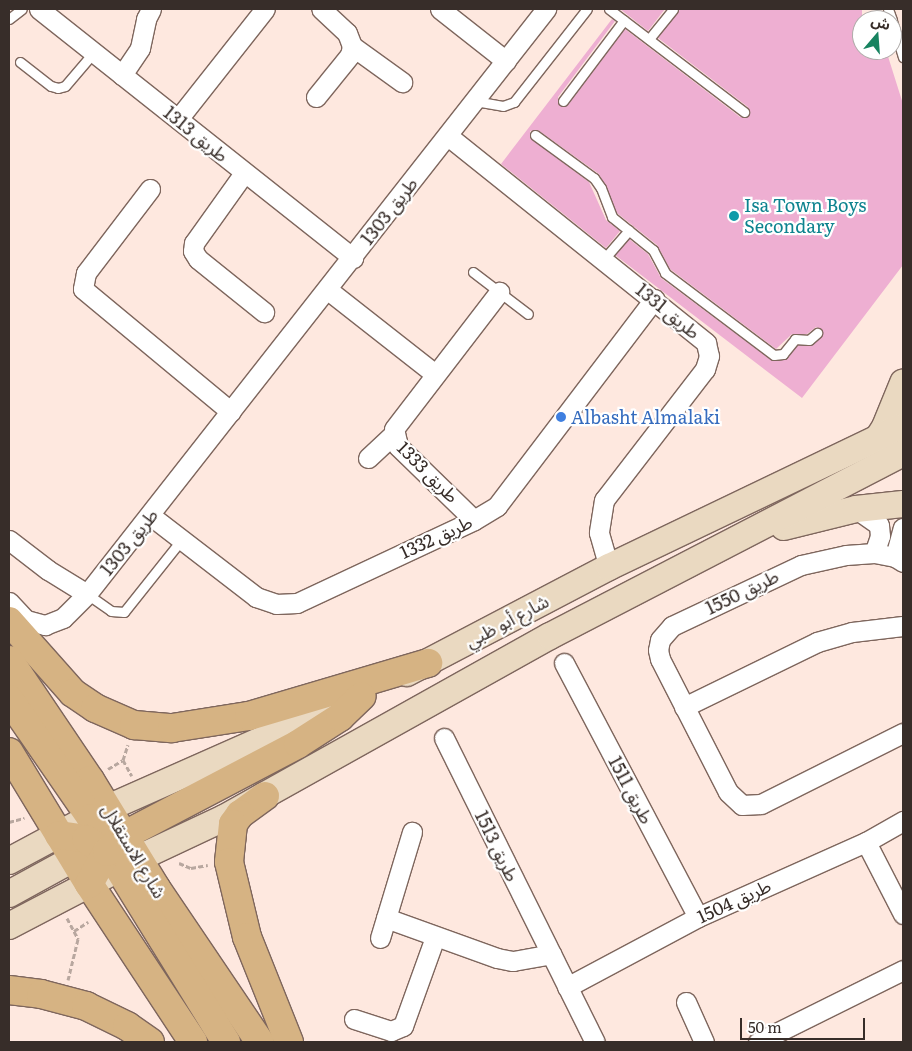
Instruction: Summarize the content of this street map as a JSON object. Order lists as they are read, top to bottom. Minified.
{"streets":{"main road":["شارع أبو ظبي","شارع الاستقلال"],"street":["طريق 1313","طريق 1303","طريق 1331","طريق 1333","طريق 1332","طريق 1550","طريق 1511","طريق 1513","طريق 1504"]},"crossings":[["طريق 1313","طريق 1303"],["طريق 1303","طريق 1331"],["طريق 1303","طريق 1332"],["طريق 1331","طريق 1332"],["طريق 1331","شارع أبو ظبي"],["طريق 1333","طريق 1332"],["شارع أبو ظبي","شارع الاستقلال"],["طريق 1511","طريق 1504"],["طريق 1513","طريق 1504"]],"places":["Isa Town Boys Secondary","Albasht Almalaki"],"scale_bar":"50 m","north":"top"}
